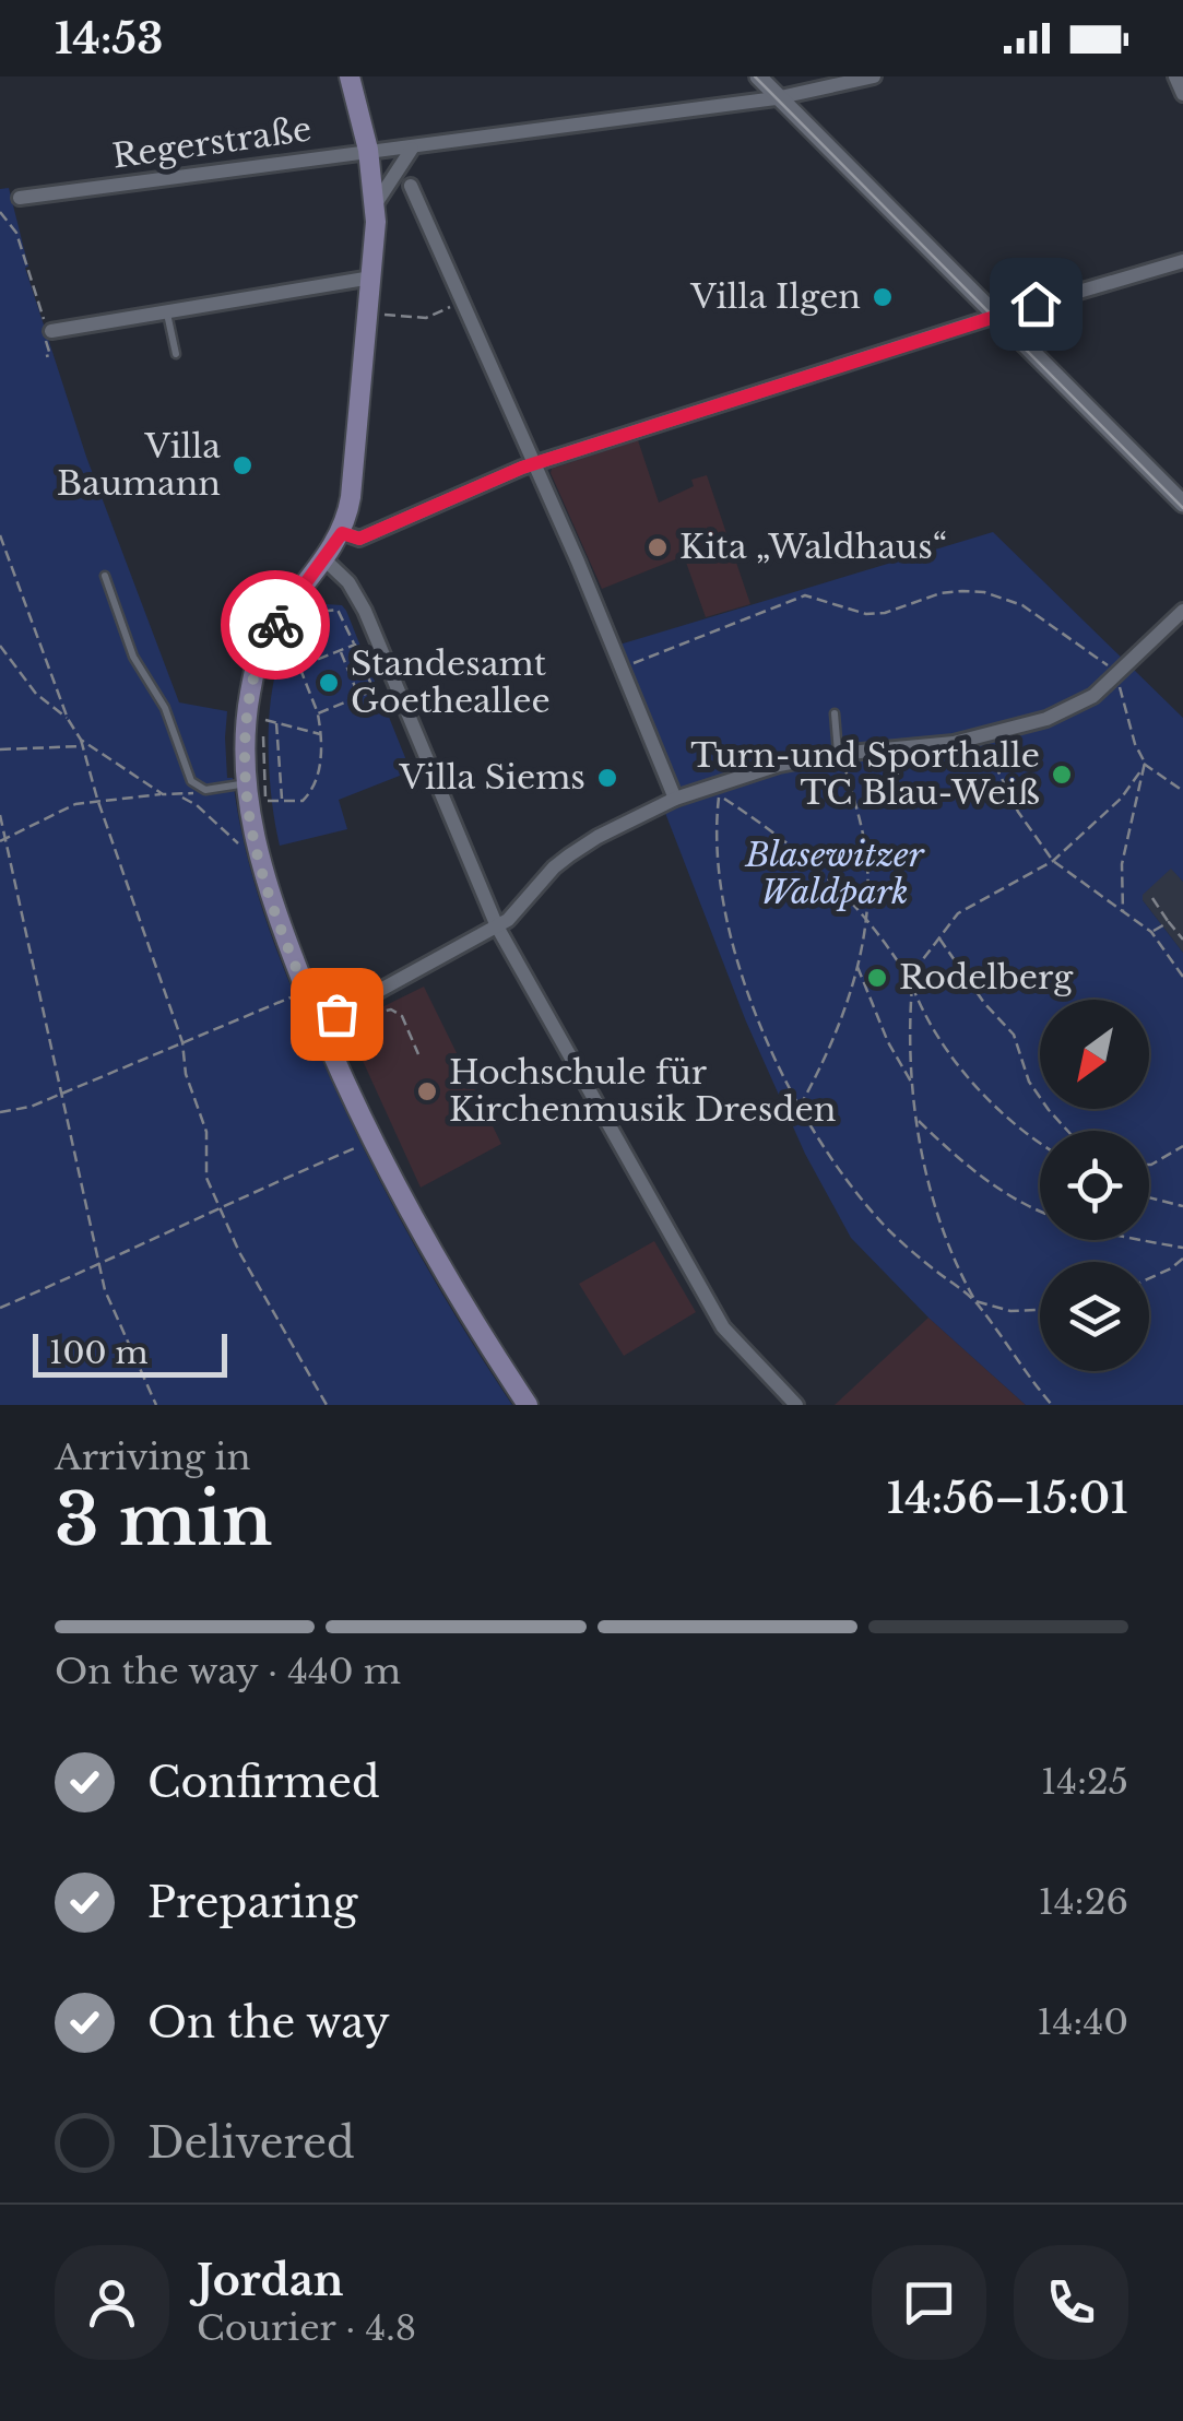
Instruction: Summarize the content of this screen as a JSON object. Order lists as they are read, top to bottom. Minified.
{"streets":{"street":["Regerstraße"]},"parks":["Blasewitzer Waldpark"],"places":["Villa Ilgen","Villa Baumann","Kita „Waldhaus“","Standesamt Goetheallee","Turn-und Sporthalle TC Blau-Weiß","Villa Siems","Rodelberg","Hochschule für Kirchenmusik Dresden"],"scale_bar":"100 m","north":"bottom left","page":{"status":"14:53","scale":"100 m","heading":["3 min","Arriving in","14:56–15:01"],"panel":["Jordan","Courier · 4.8"],"bar":"On the way · 440 m","list":[["Confirmed","14:25"],["Preparing","14:26"],["On the way","14:40"],"Delivered"]}}
